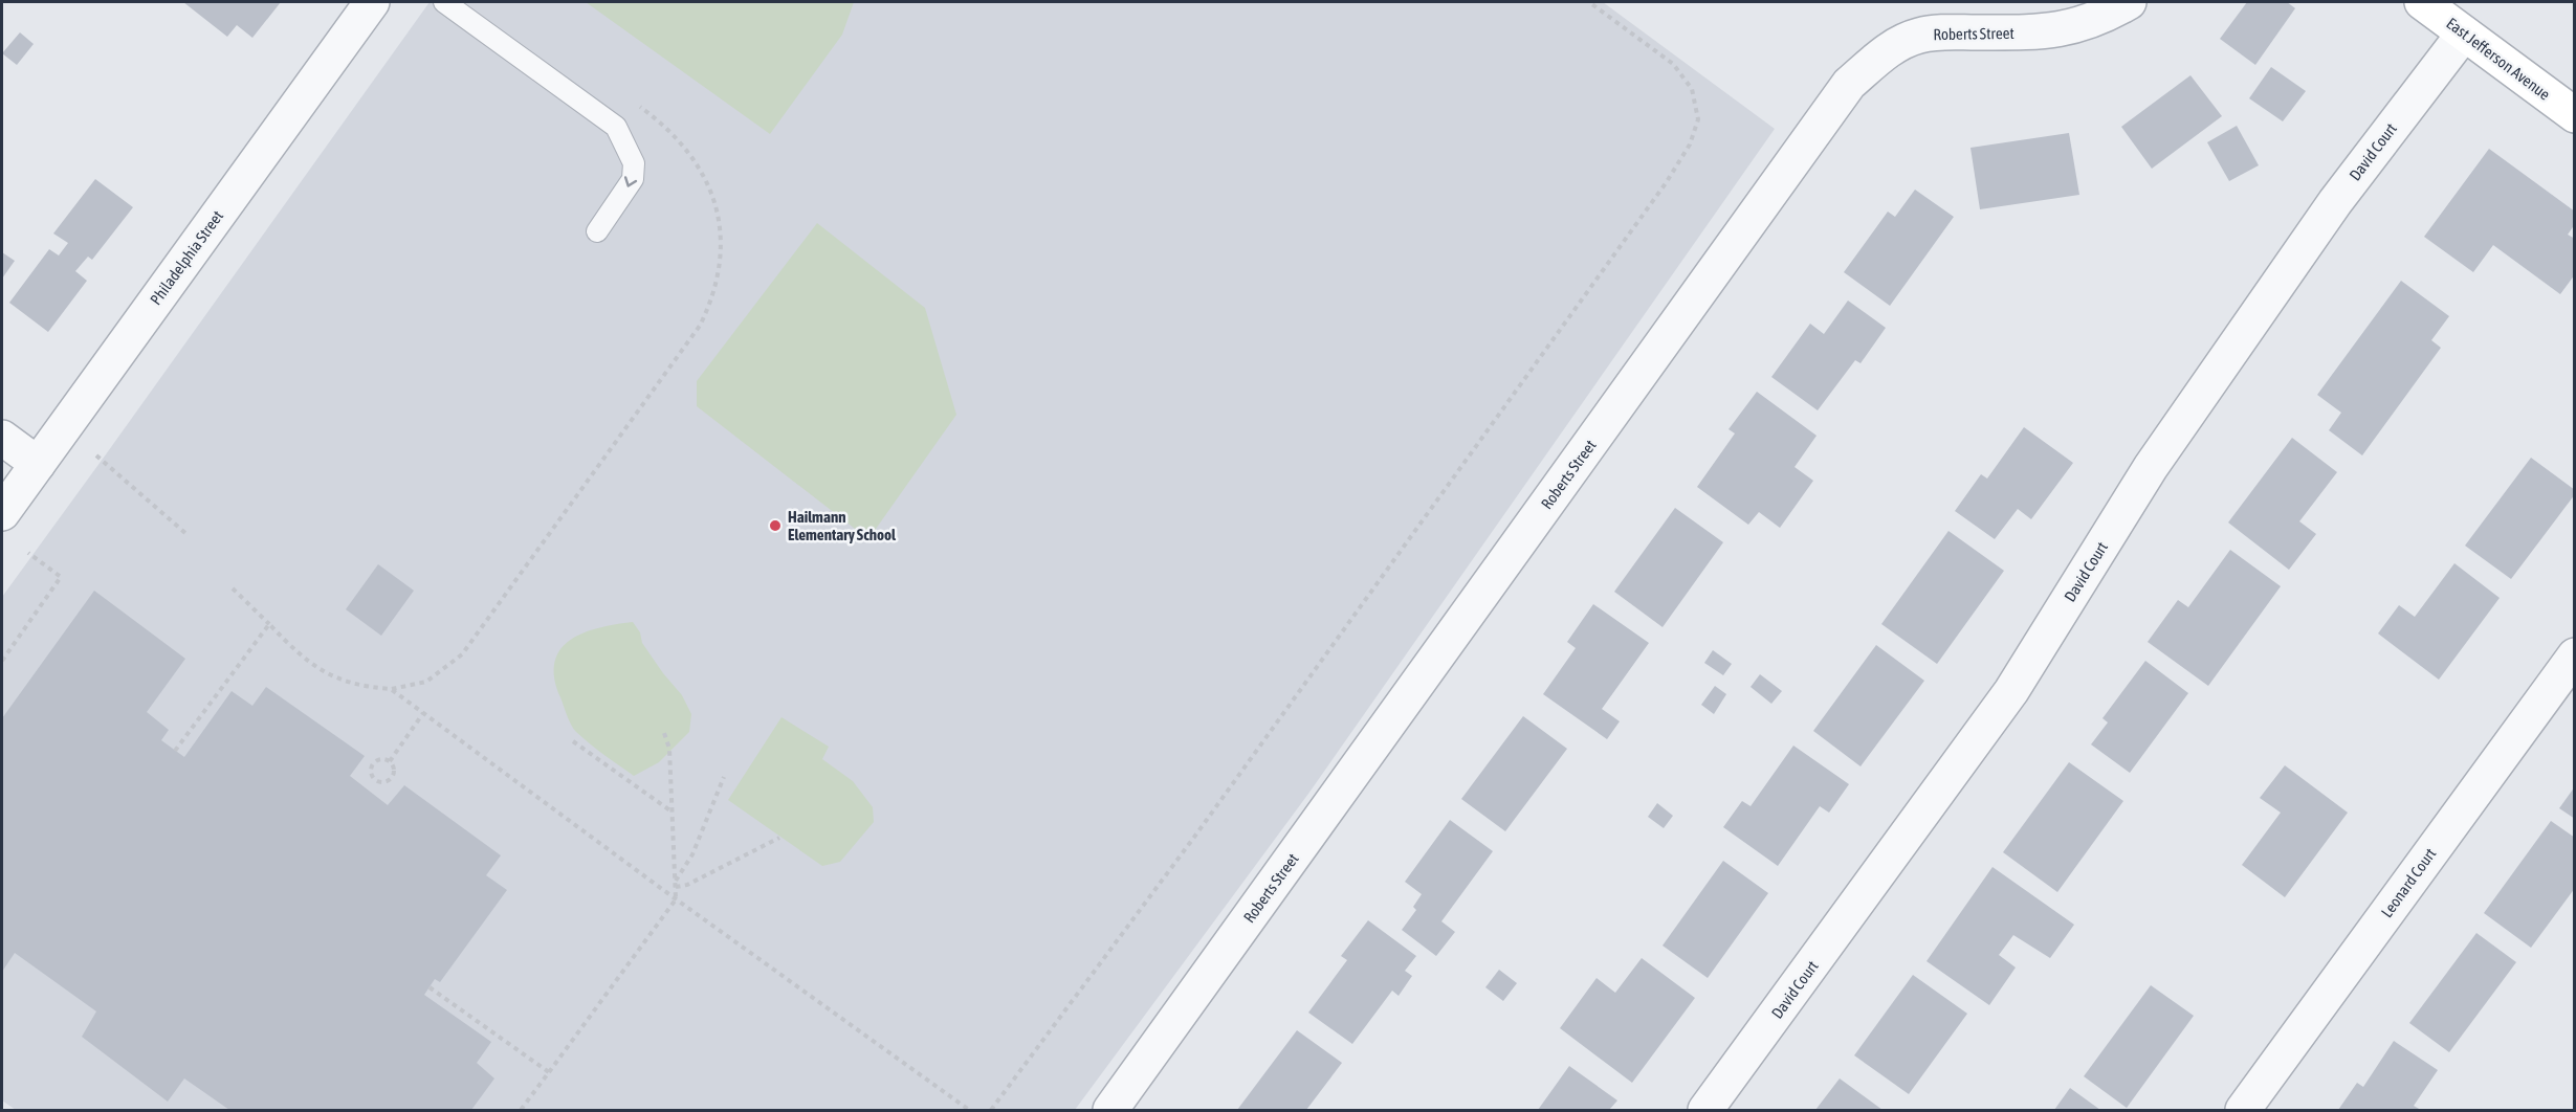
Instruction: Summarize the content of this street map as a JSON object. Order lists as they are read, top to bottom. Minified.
{"streets":{"street":["Roberts Street","East Jefferson Avenue","David Court","Philadelphia Street","Leonard Court"]},"crossings":[["East Jefferson Avenue","David Court"]],"places":["Hailmann Elementary School"]}
